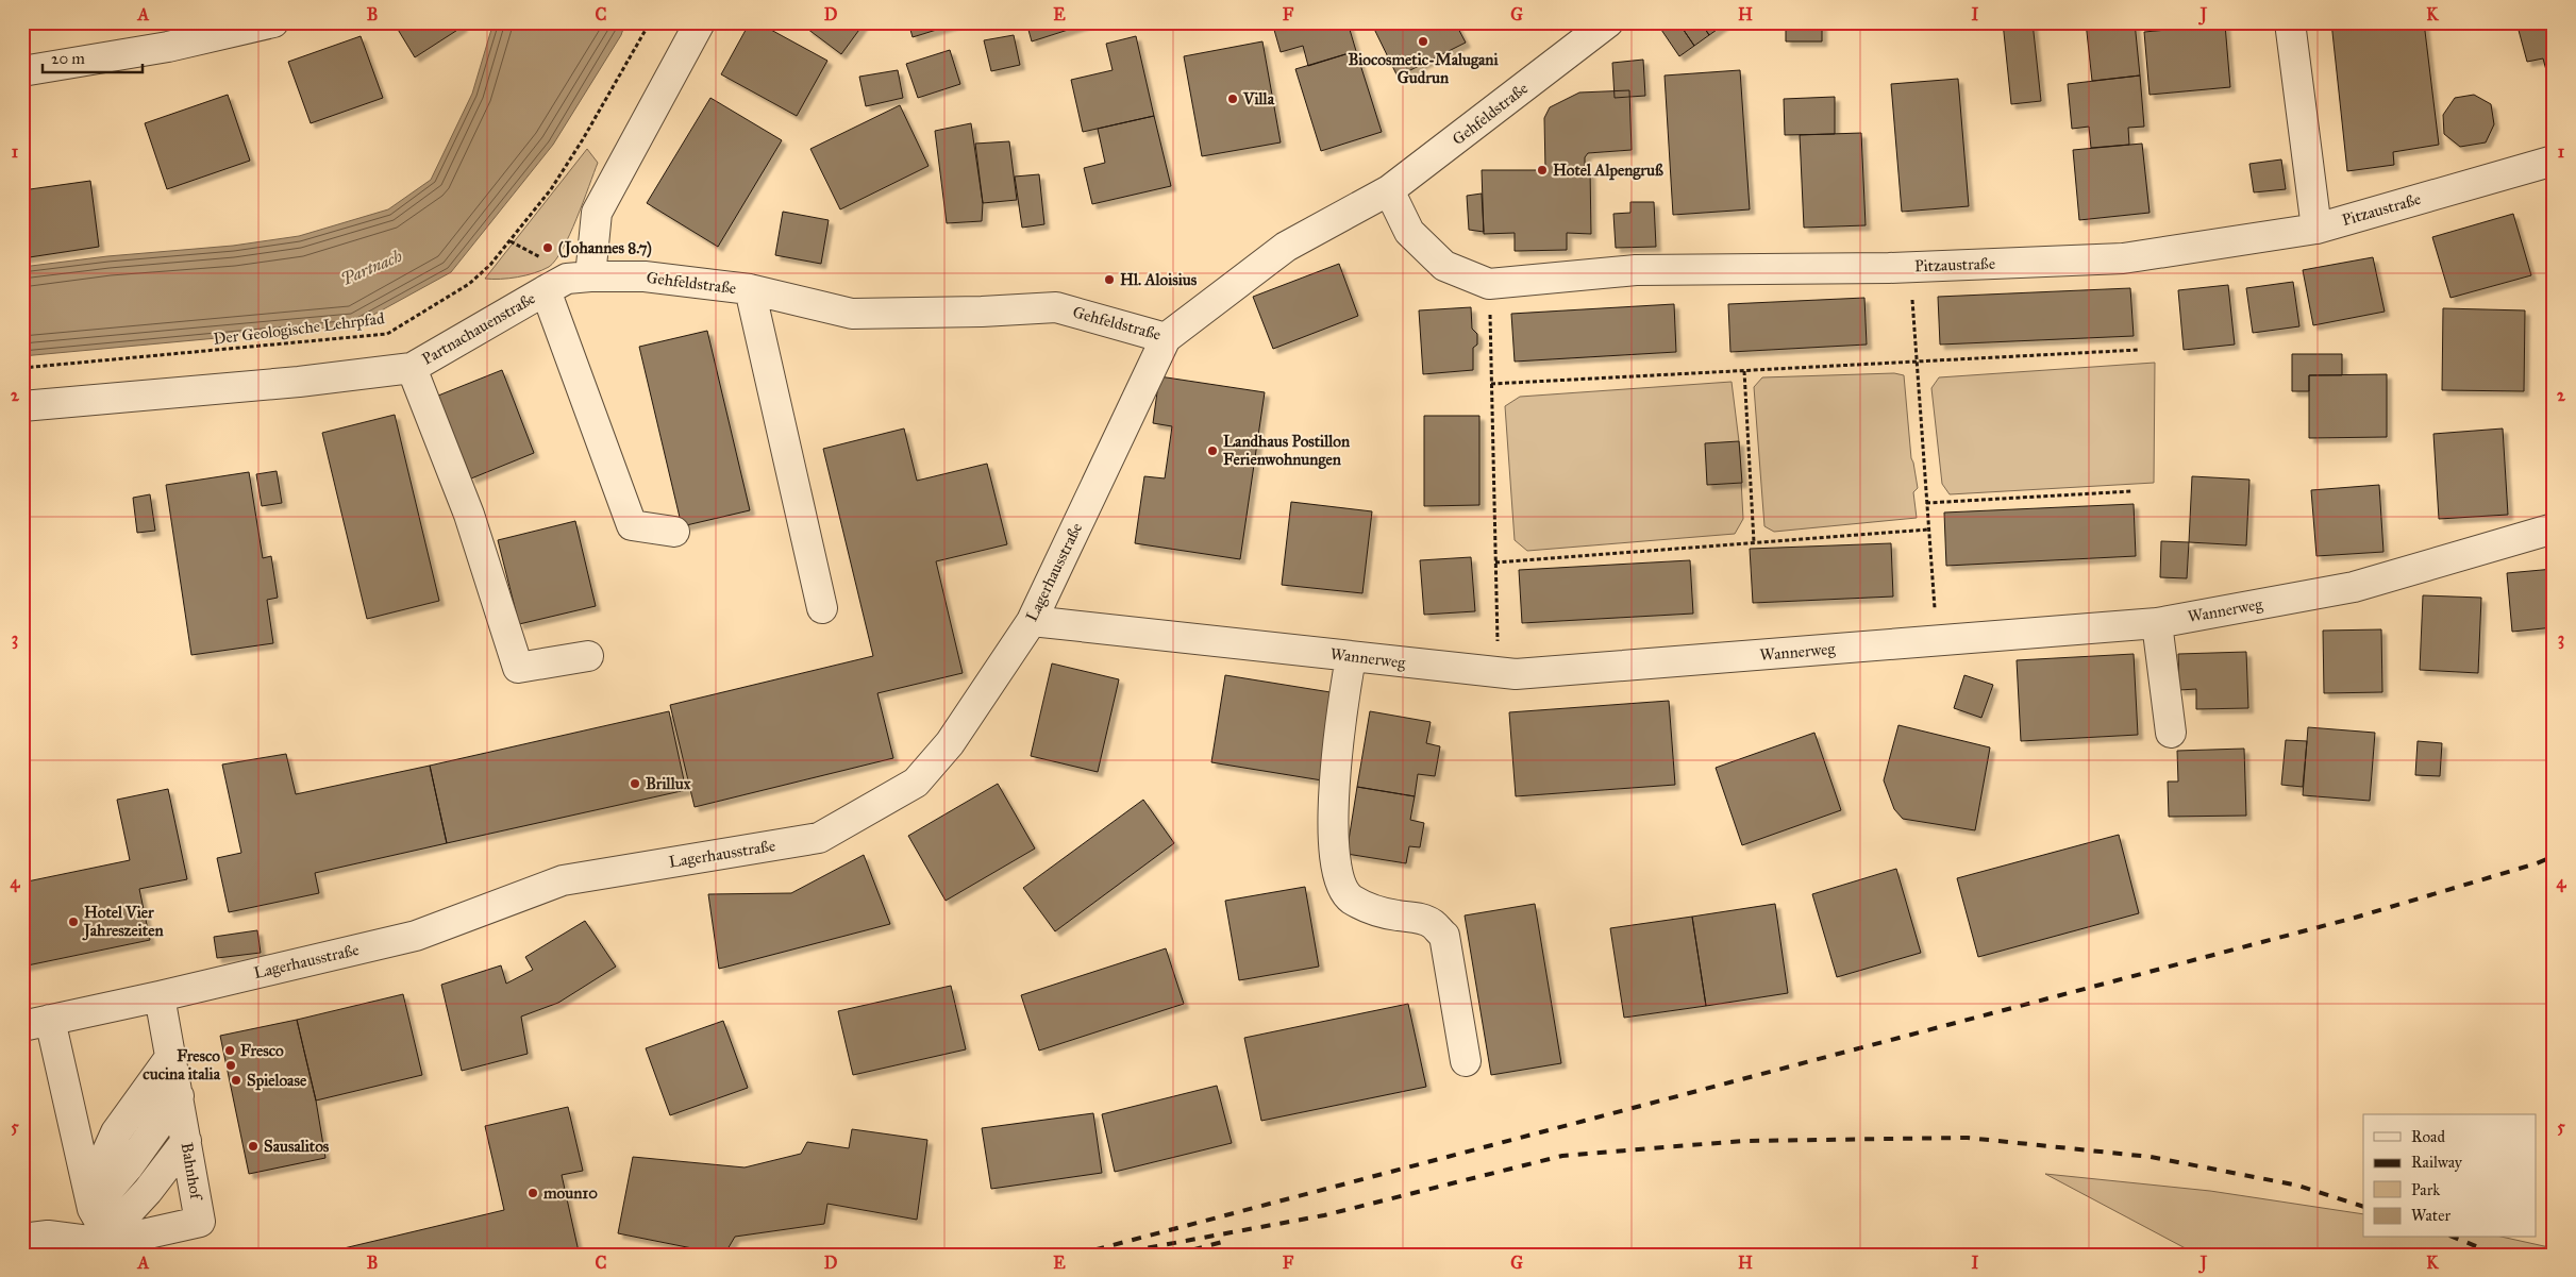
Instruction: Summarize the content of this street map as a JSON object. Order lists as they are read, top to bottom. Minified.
{"streets":{"street":["Gehfeldstraße","Pitzaustraße","Partnachauenstraße","Lagerhausstraße","Wannerweg","Bahnhof"],"path":["Der Geologische Lehrpfad"]},"crossings":[["Gehfeldstraße","Pitzaustraße"],["Gehfeldstraße","Partnachauenstraße"],["Gehfeldstraße","Lagerhausstraße"],["Lagerhausstraße","Wannerweg"],["Lagerhausstraße","Bahnhof"]],"water":["Partnach"],"places":["Biocosmetic-Malugani Gudrun","Villa","Hotel Alpengruß","(Johannes 8.7)","Hl. Aloisius","Landhaus Postillon Ferienwohnungen","Brillux","Hotel Vier Jahreszeiten","Fresco","Fresco cucina italia","Spieloase","Sausalitos","moun10"],"legend":["Road","Railway","Park","Water"],"scale_bar":"20 m","grid":{"columns":["A","B","C","D","E","F","G","H","I","J","K"],"rows":["1","2","3","4","5"]}}
